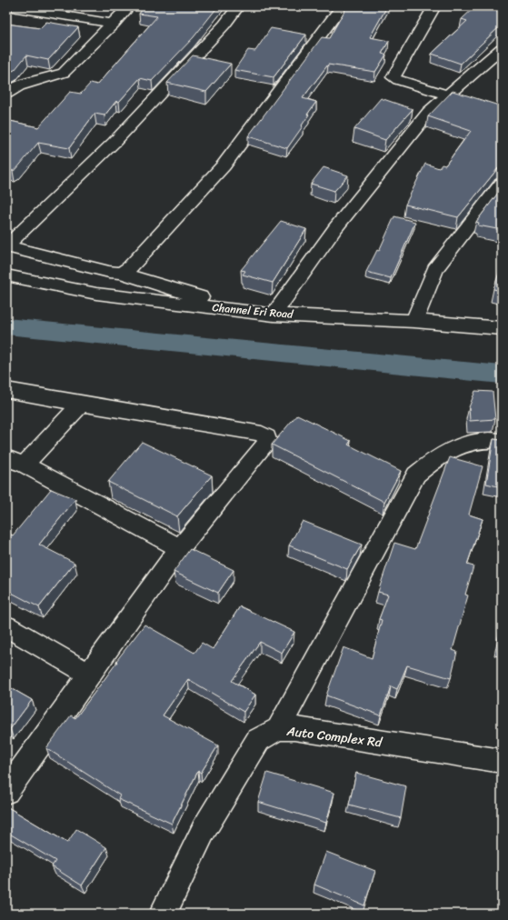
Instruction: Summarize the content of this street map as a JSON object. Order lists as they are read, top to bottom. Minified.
{"streets":{"street":["Channel Eri Road","Auto Complex Rd"]}}
